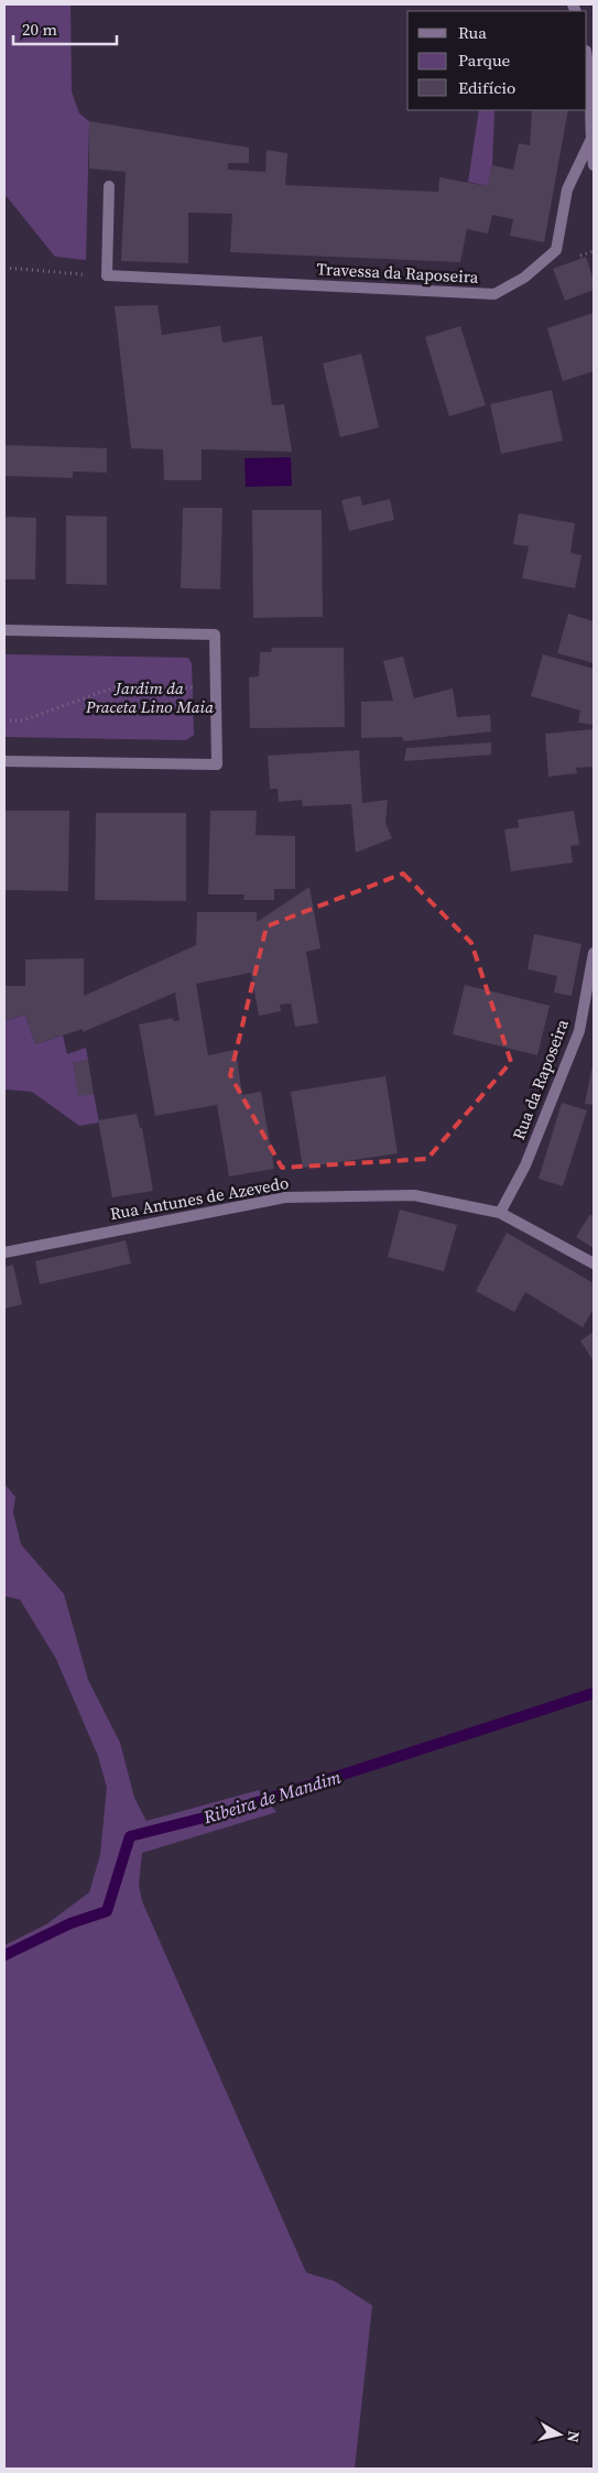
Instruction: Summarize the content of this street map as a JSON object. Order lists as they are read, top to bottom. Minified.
{"streets":{"street":["Travessa da Raposeira","Rua da Raposeira","Rua Antunes de Azevedo"]},"crossings":[["Rua da Raposeira","Rua Antunes de Azevedo"]],"water":["Ribeira de Mandim"],"parks":["Jardim da Praceta Lino Maia"],"legend":["Rua","Parque","Edifício"],"scale_bar":"20 m","north":"right"}
